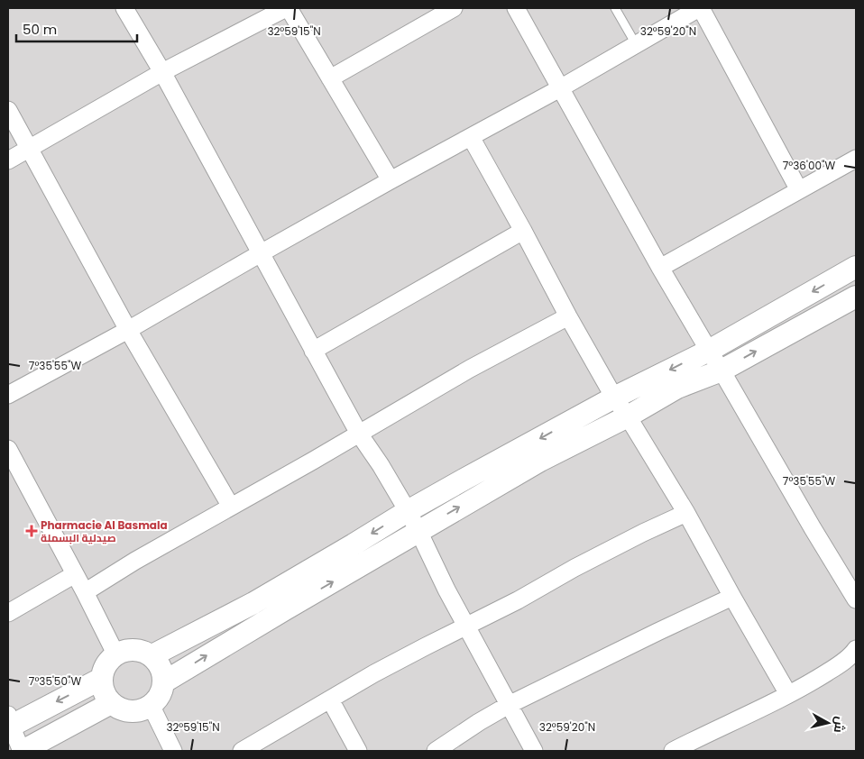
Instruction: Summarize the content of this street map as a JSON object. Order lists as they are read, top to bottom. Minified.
{"places":{"health":["Pharmacie Al Basmala صيدلية البسملة"]},"scale_bar":"50 m","north":"right","coordinates":["32°59'15\"N","32°59'20\"N","7°36'00\"W","7°35'55\"W","7°35'50\"W"]}
